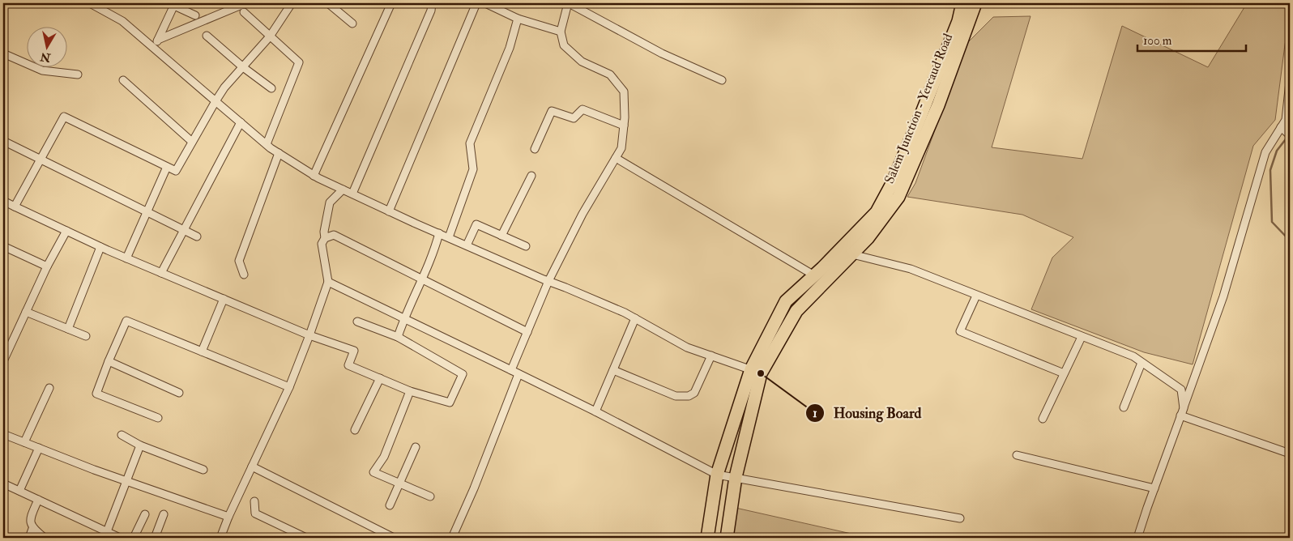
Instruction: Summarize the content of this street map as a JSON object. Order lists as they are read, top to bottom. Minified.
{"streets":{"main road":["Salem Junction - Yercaud Road"]},"places":["Housing Board"],"scale_bar":"100 m","north":"bottom"}
